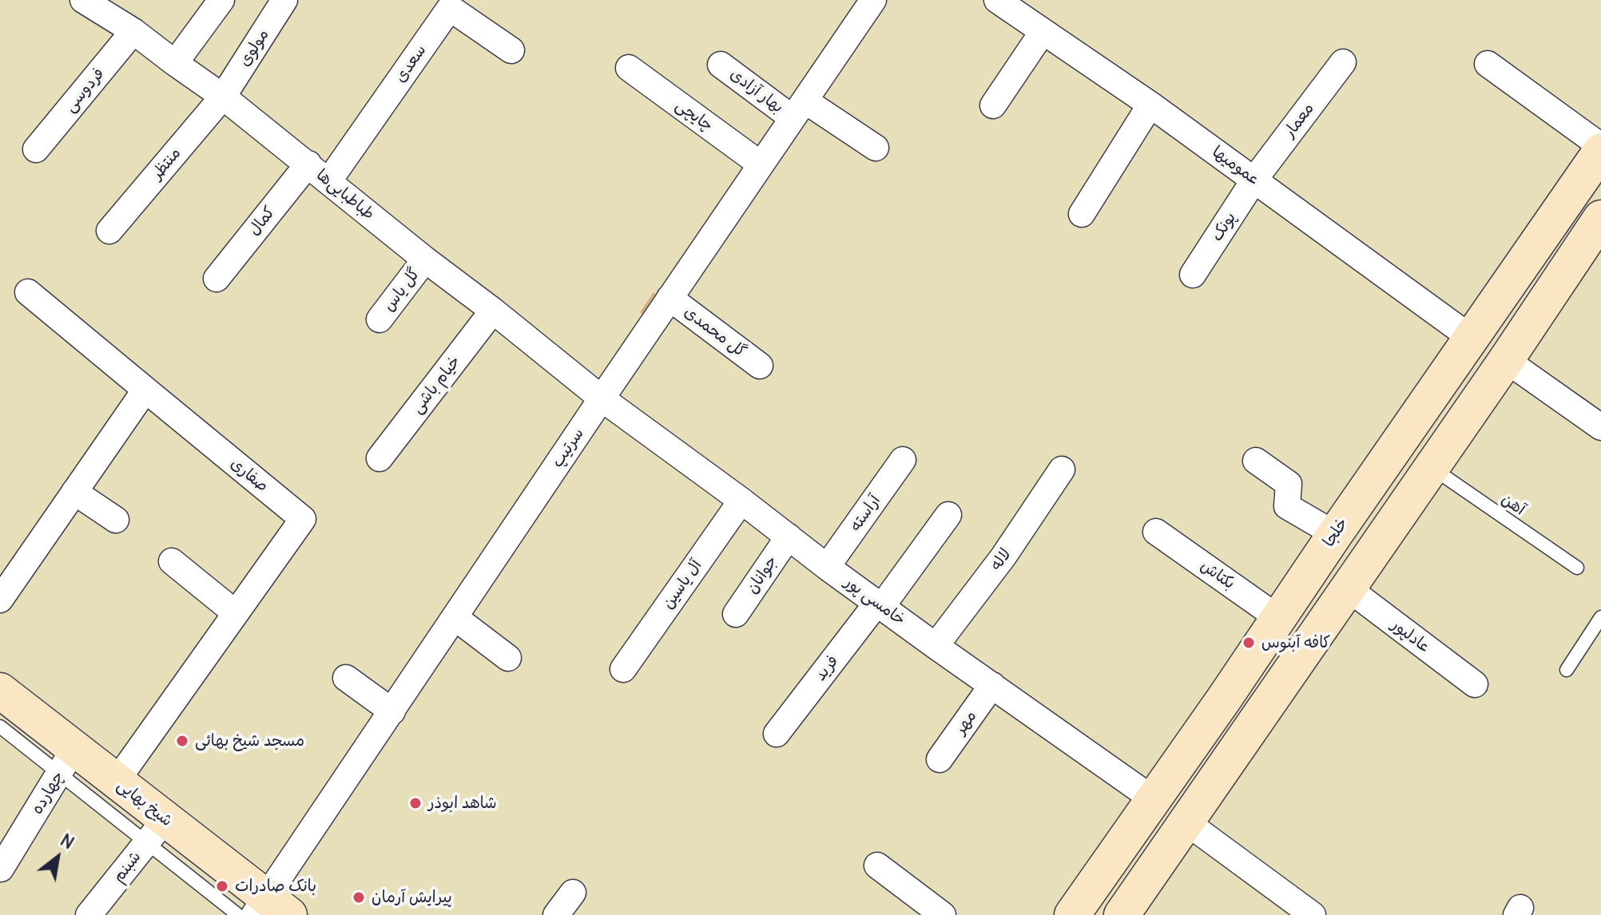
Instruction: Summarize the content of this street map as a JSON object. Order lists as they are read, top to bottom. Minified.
{"streets":{"main road":["خلجا","شیخ بهایی"],"street":["مولوی","سعدی","فردوسی","بهار آزادی","چایچی","معمار","منتظر","عمومیها","طباطبایی‌ها","کمال","پونک","گل یاس","گل محمدی","خیام باشی","سرتیپ","صفاری","آراسته","لاله","جوانان","بکتاش","آل یاسین","خامسی پور","عادلپور","فرید","مهر","چهارده","شبنم"],"lane":["آهن"]},"crossings":[["مولوی","منتظر"],["مولوی","طباطبایی‌ها"],["سعدی","طباطبایی‌ها"],["فردوسی","طباطبایی‌ها"],["بهار آزادی","سرتیپ"],["چایچی","سرتیپ"],["معمار","عمومیها"],["معمار","پونک"],["منتظر","طباطبایی‌ها"],["عمومیها","پونک"],["عمومیها","خلجا"],["طباطبایی‌ها","کمال"],["طباطبایی‌ها","گل یاس"],["طباطبایی‌ها","خیام باشی"],["طباطبایی‌ها","سرتیپ"],["طباطبایی‌ها","خامسی پور"],["گل محمدی","سرتیپ"],["سرتیپ","خامسی پور"],["سرتیپ","شیخ بهایی"],["صفاری","شیخ بهایی"],["آراسته","خامسی پور"],["خلجا","بکتاش"],["خلجا","خامسی پور"],["لاله","خامسی پور"],["جوانان","خامسی پور"],["آل یاسین","خامسی پور"],["خامسی پور","فرید"],["خامسی پور","مهر"],["چهارده","شیخ بهایی"],["شیخ بهایی","شبنم"]],"places":["کافه آبنوس","مسجد شیخ بهائی","شاهد ابوذر","بانک صادرات","پیرایش آرمان"],"north":"top right"}
